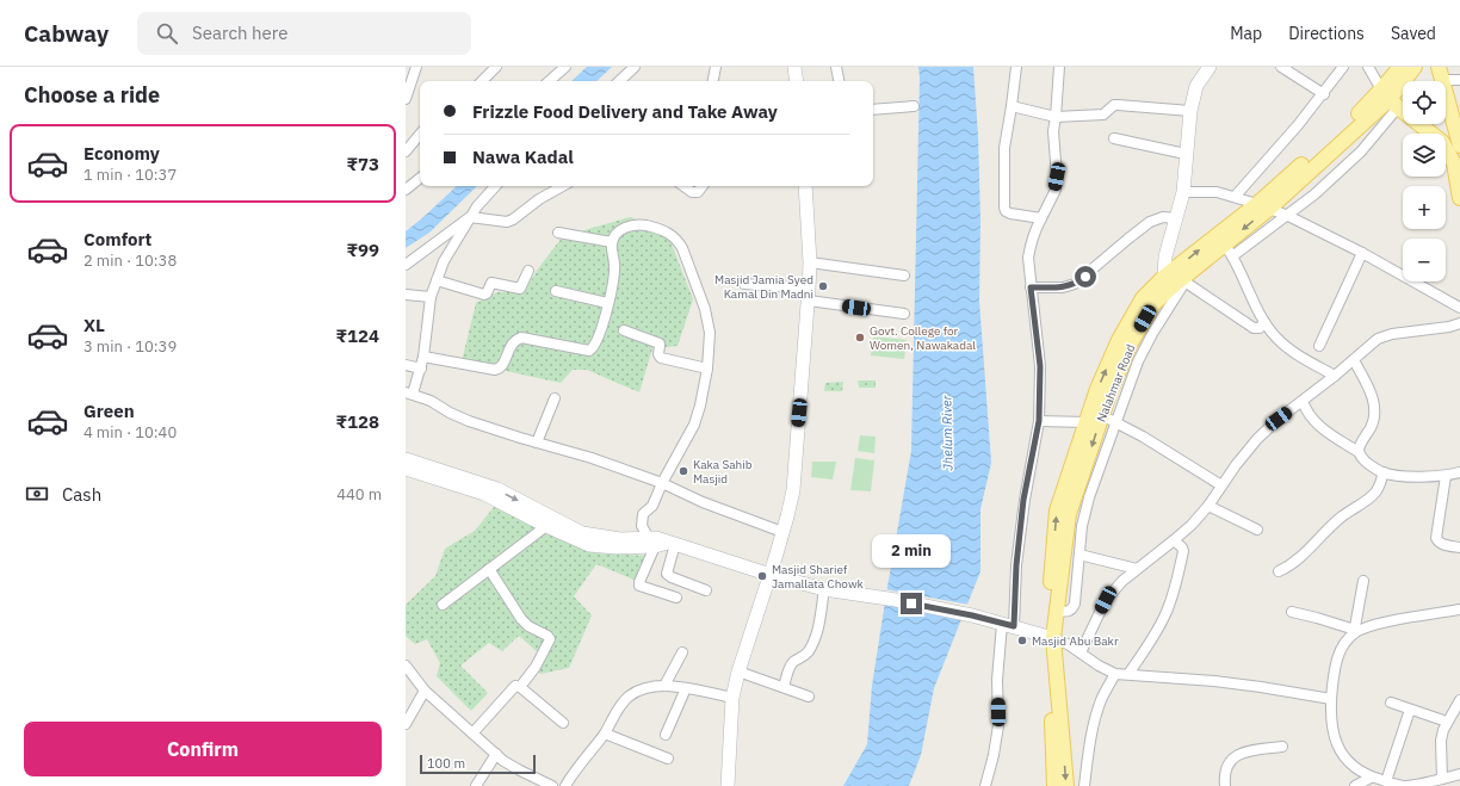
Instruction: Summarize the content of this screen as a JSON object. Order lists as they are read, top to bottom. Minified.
{"streets":{"main road":["Nalahmar Road"]},"water":["Jhelum River"],"places":["Masjid Jamia Syed Kamal Din Madni","Govt. College for Women, Nawakadal","Kaka Sahib Masjid","Masjid Sharief Jamallata Chowk","Masjid Abu Bakr"],"scale_bar":"100 m","page":{"header":"Cabway","search":"Search here","nav":["Map","Directions","Saved"],"heading":"Choose a ride","map_buttons":["+","−"],"banner":["Frizzle Food Delivery and Take Away","Nawa Kadal"],"list":[{"name":"Economy","note":"1 min · 10:37","value":"₹73"},{"name":"Comfort","note":"2 min · 10:38","value":"₹99"},{"name":"XL","note":"3 min · 10:39","value":"₹124"},{"name":"Green","note":"4 min · 10:40","value":"₹128"}],"pay":["Cash","440 m"],"bubble":"2 min","buttons":"Confirm","scale":"100 m"}}
